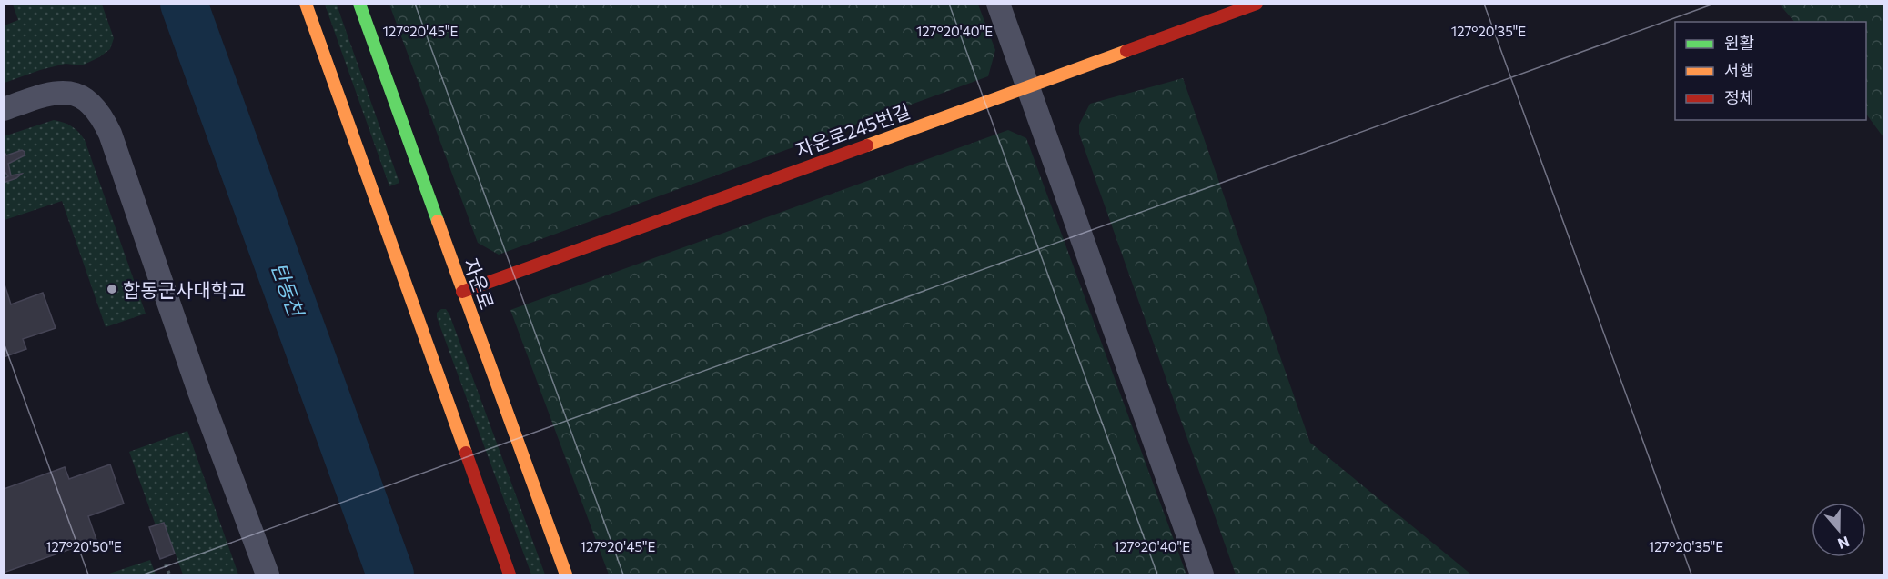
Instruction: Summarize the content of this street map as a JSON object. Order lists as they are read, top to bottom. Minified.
{"streets":{"street":["자운로245번길","자운로"]},"crossings":[["자운로245번길","자운로"]],"water":["탄동천"],"places":["합동군사대학교"],"legend":["원활","서행","정체"],"north":"bottom","coordinates":["127°20'45\"E","127°20'40\"E","127°20'35\"E","127°20'50\"E"]}
